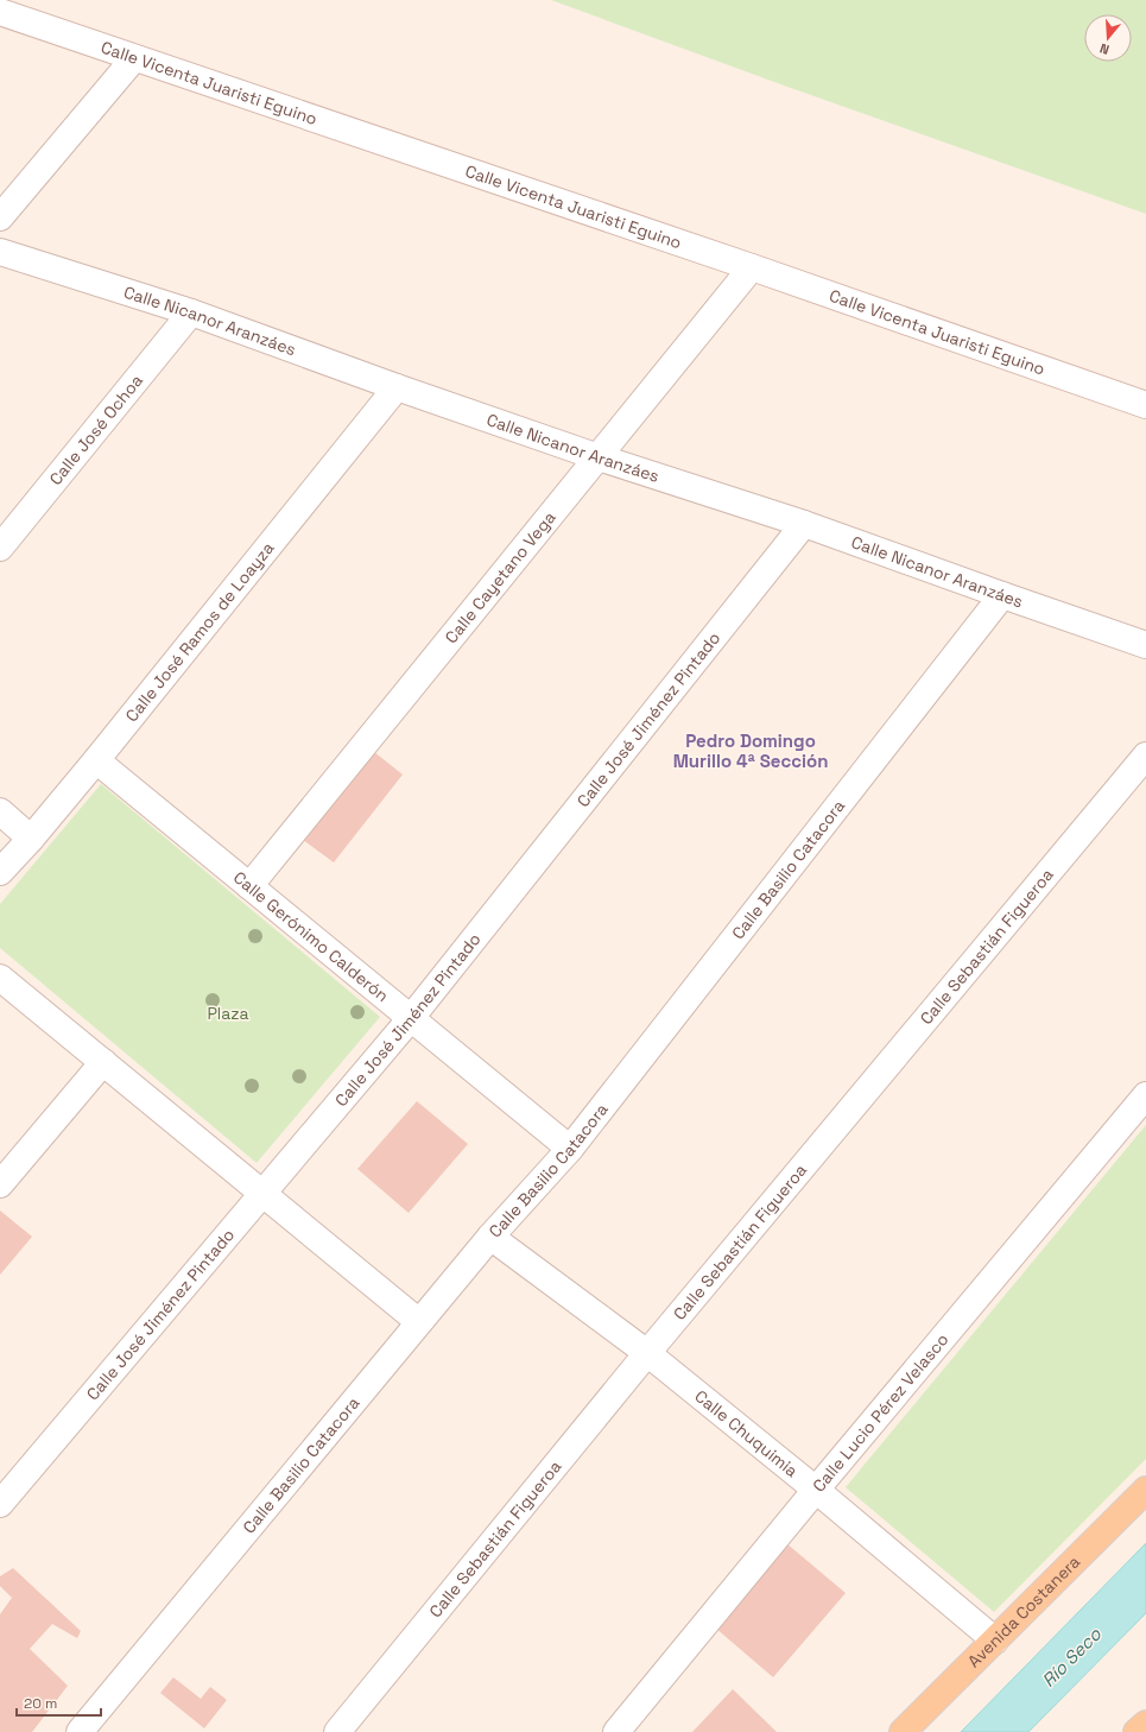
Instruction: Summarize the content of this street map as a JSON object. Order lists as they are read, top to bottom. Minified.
{"streets":{"main road":["Avenida Costanera"],"street":["Calle Vicenta Juaristi Eguino","Calle Nicanor Aranzáes","Calle José Ochoa","Calle Cayetano Vega","Calle José Ramos de Loayza","Calle José Jiménez Pintado","Calle Basilio Catacora","Calle Gerónimo Calderón","Calle Sebastián Figueroa","Calle Lucio Pérez Velasco","Calle Chuquimia"]},"crossings":[["Calle Vicenta Juaristi Eguino","Calle Cayetano Vega"],["Calle Nicanor Aranzáes","Calle José Ochoa"],["Calle Nicanor Aranzáes","Calle Cayetano Vega"],["Calle Nicanor Aranzáes","Calle José Ramos de Loayza"],["Calle Nicanor Aranzáes","Calle José Jiménez Pintado"],["Calle Nicanor Aranzáes","Calle Basilio Catacora"],["Calle Cayetano Vega","Calle Gerónimo Calderón"],["Calle José Ramos de Loayza","Calle Gerónimo Calderón"],["Calle José Jiménez Pintado","Calle Gerónimo Calderón"],["Calle Basilio Catacora","Calle Gerónimo Calderón"],["Calle Basilio Catacora","Calle Chuquimia"],["Calle Sebastián Figueroa","Calle Chuquimia"],["Calle Lucio Pérez Velasco","Calle Chuquimia"],["Calle Chuquimia","Avenida Costanera"]],"districts":["Pedro Domingo Murillo 4ª Sección"],"water":["Río Seco"],"parks":["Plaza"],"scale_bar":"20 m","north":"bottom"}
